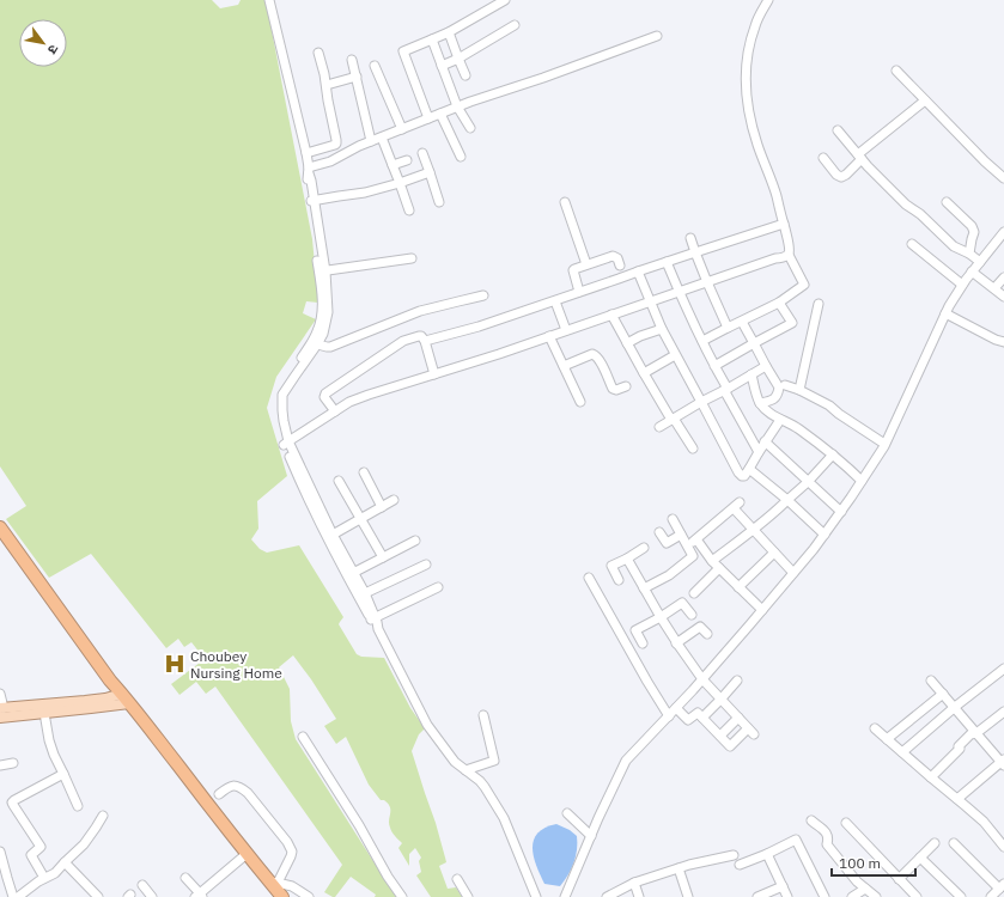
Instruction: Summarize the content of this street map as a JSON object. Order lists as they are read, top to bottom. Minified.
{"places":{"hospital":["Choubey Nursing Home"]},"scale_bar":"100 m","north":"bottom right"}
